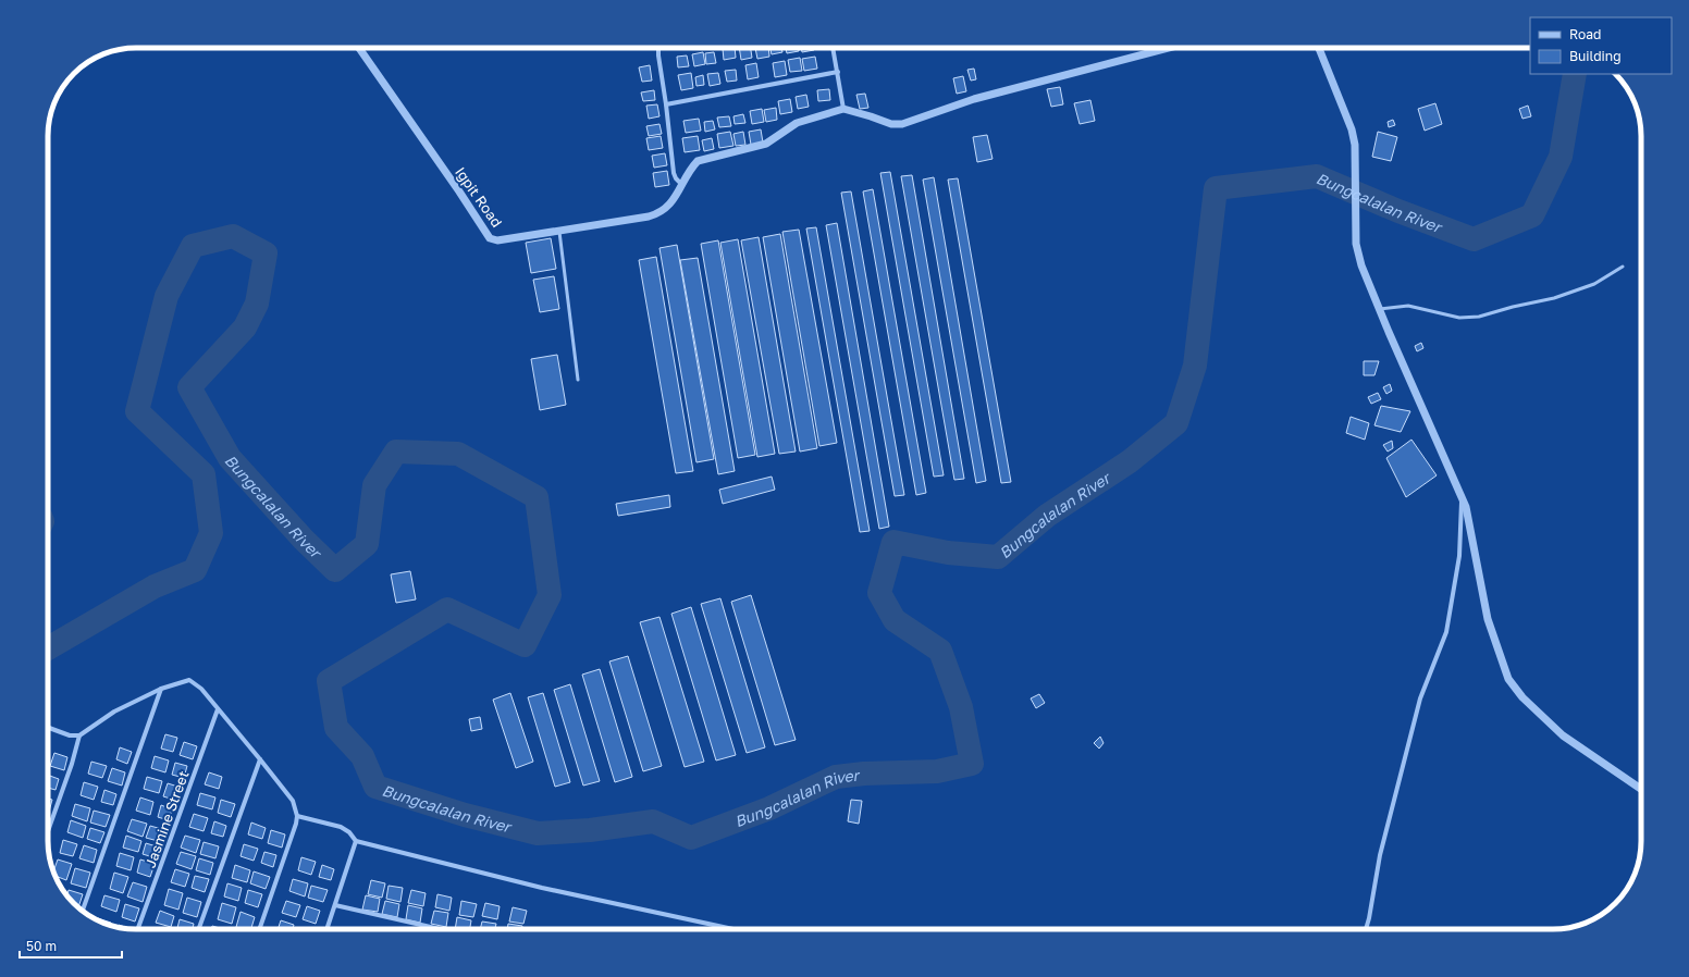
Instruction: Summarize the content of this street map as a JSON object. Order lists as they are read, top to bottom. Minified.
{"streets":{"street":["Igpit Road","Jasmine Street"]},"water":["Bungcalalan River"],"legend":["Road","Building"],"scale_bar":"50 m"}
